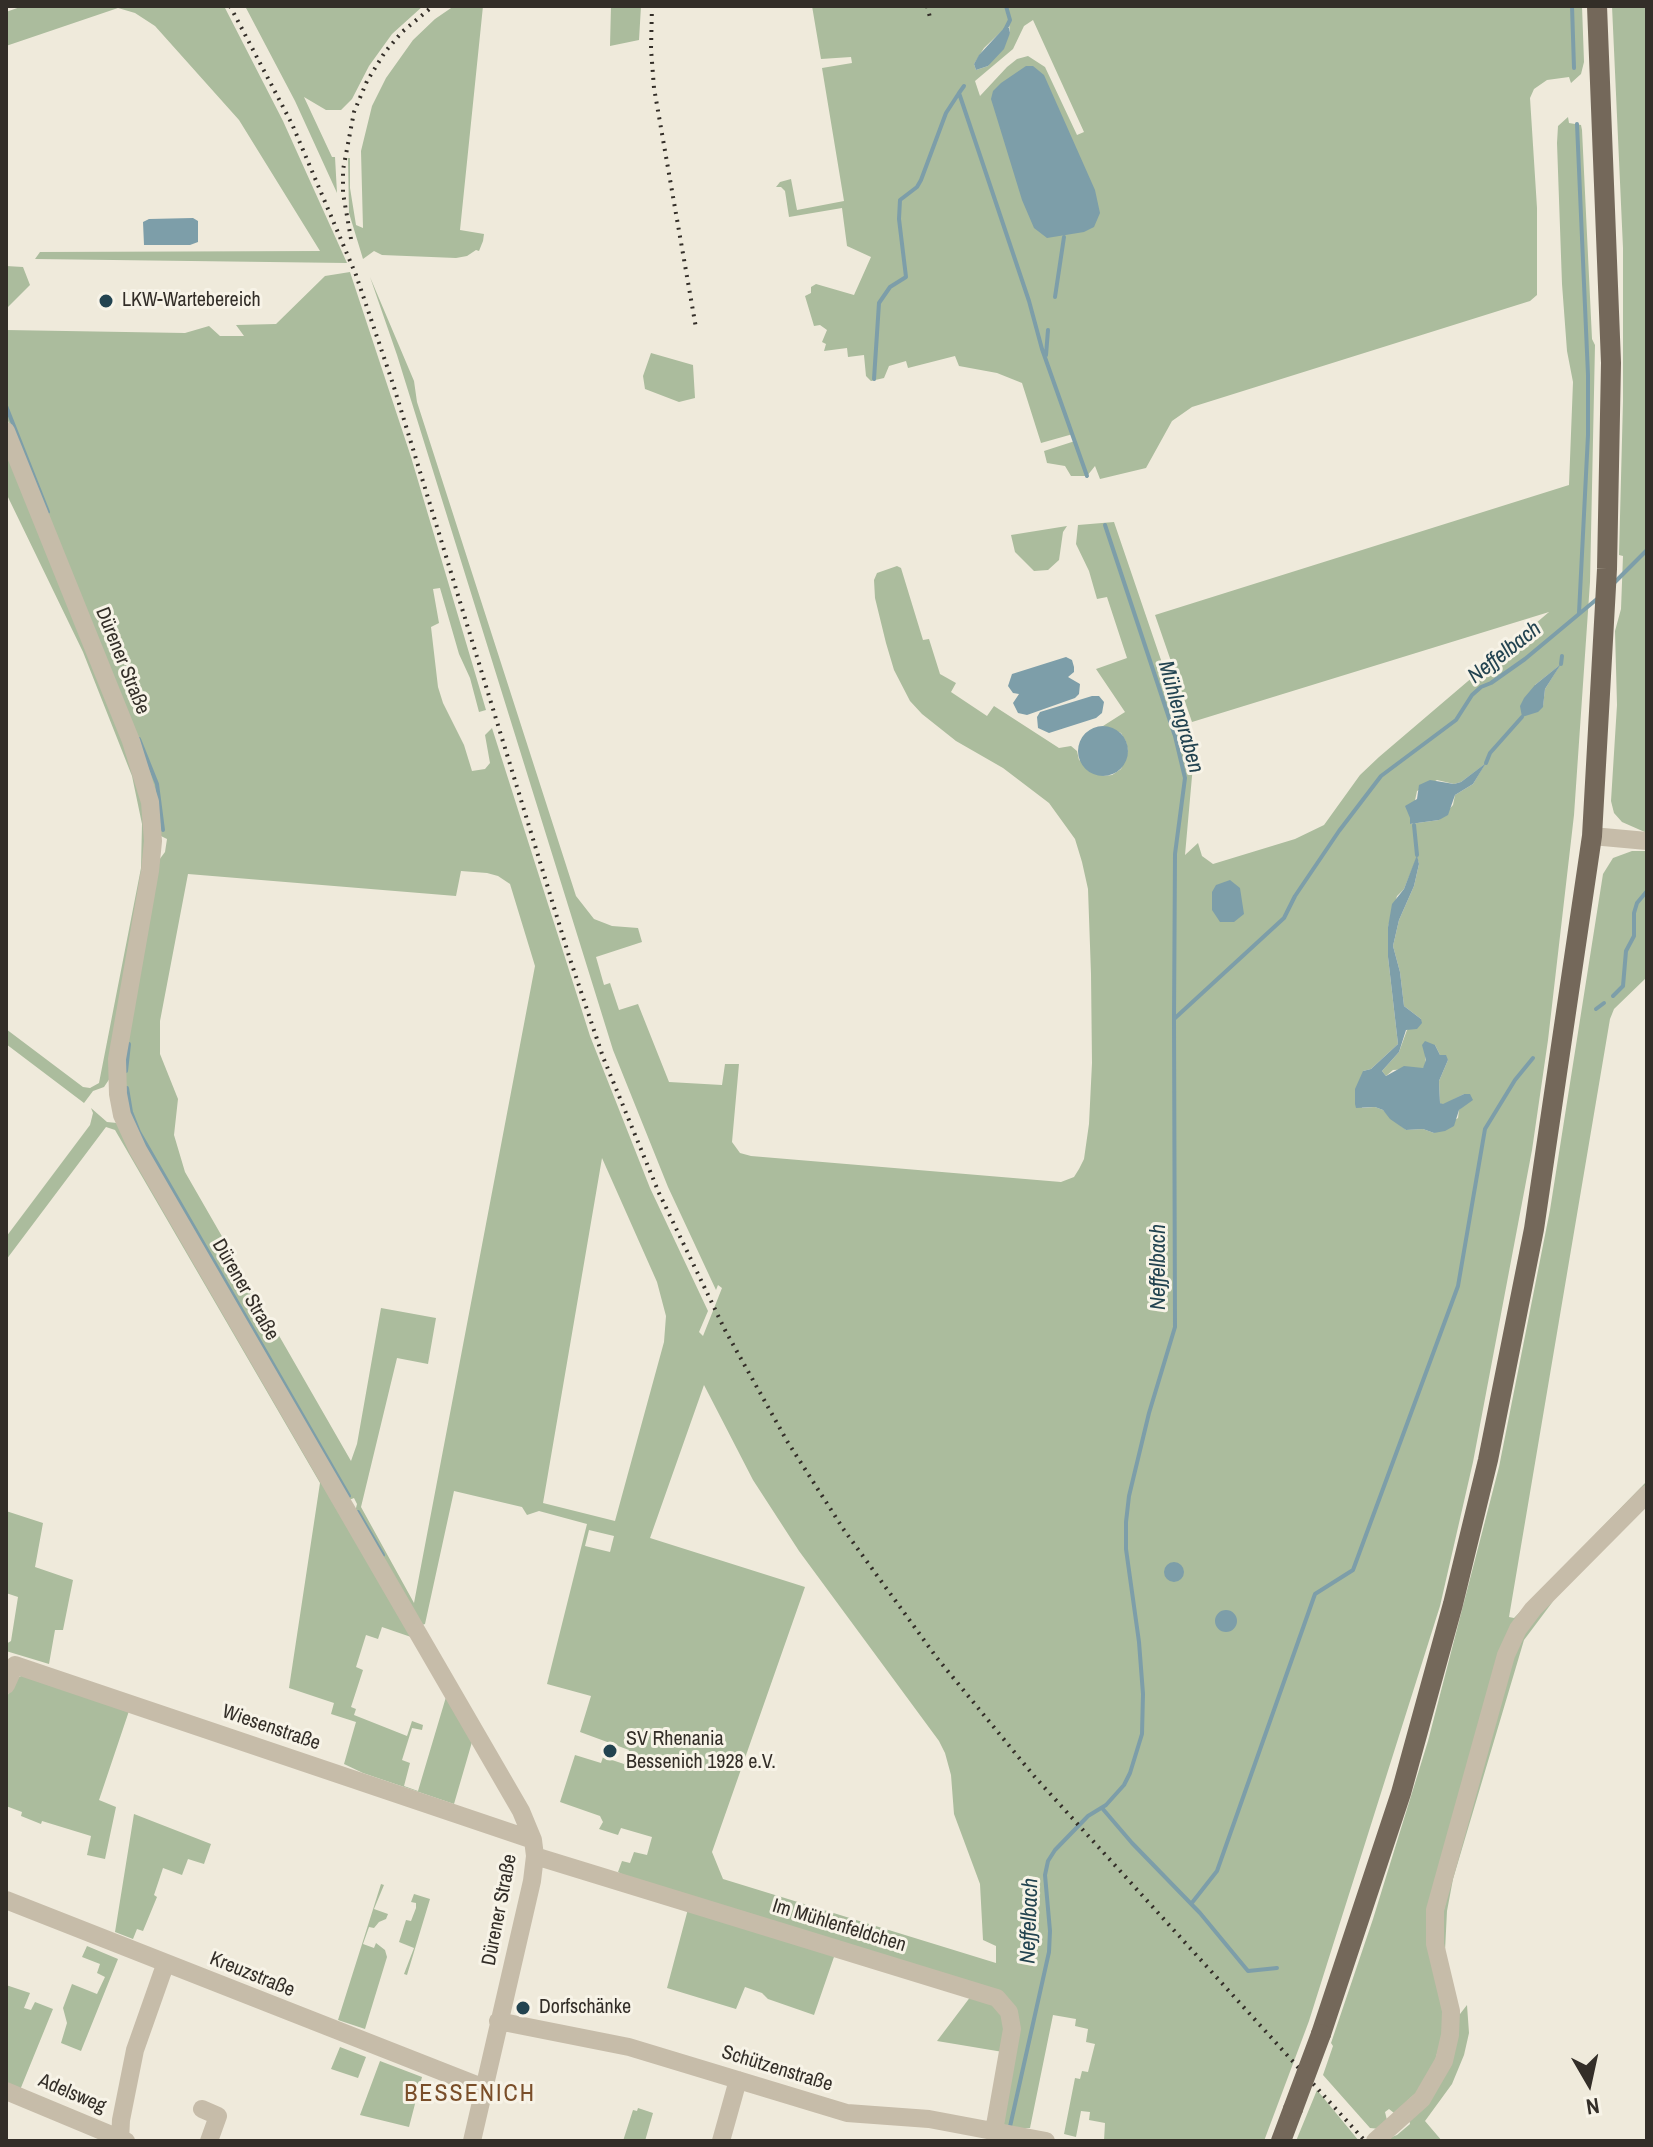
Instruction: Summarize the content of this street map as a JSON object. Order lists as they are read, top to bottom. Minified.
{"streets":{"street":["Dürener Straße","Wiesenstraße","Im Mühlenfeldchen","Kreuzstraße","Schützenstraße","Adelsweg"]},"crossings":[["Dürener Straße","Wiesenstraße"],["Dürener Straße","Im Mühlenfeldchen"],["Dürener Straße","Kreuzstraße"],["Dürener Straße","Schützenstraße"],["Wiesenstraße","Im Mühlenfeldchen"],["Im Mühlenfeldchen","Schützenstraße"]],"districts":["BESSENICH"],"water":["Neffelbach","Mühlengraben"],"places":["LKW-Wartebereich","SV Rhenania Bessenich 1928 e.V.","Dorfschänke"],"north":"bottom"}
